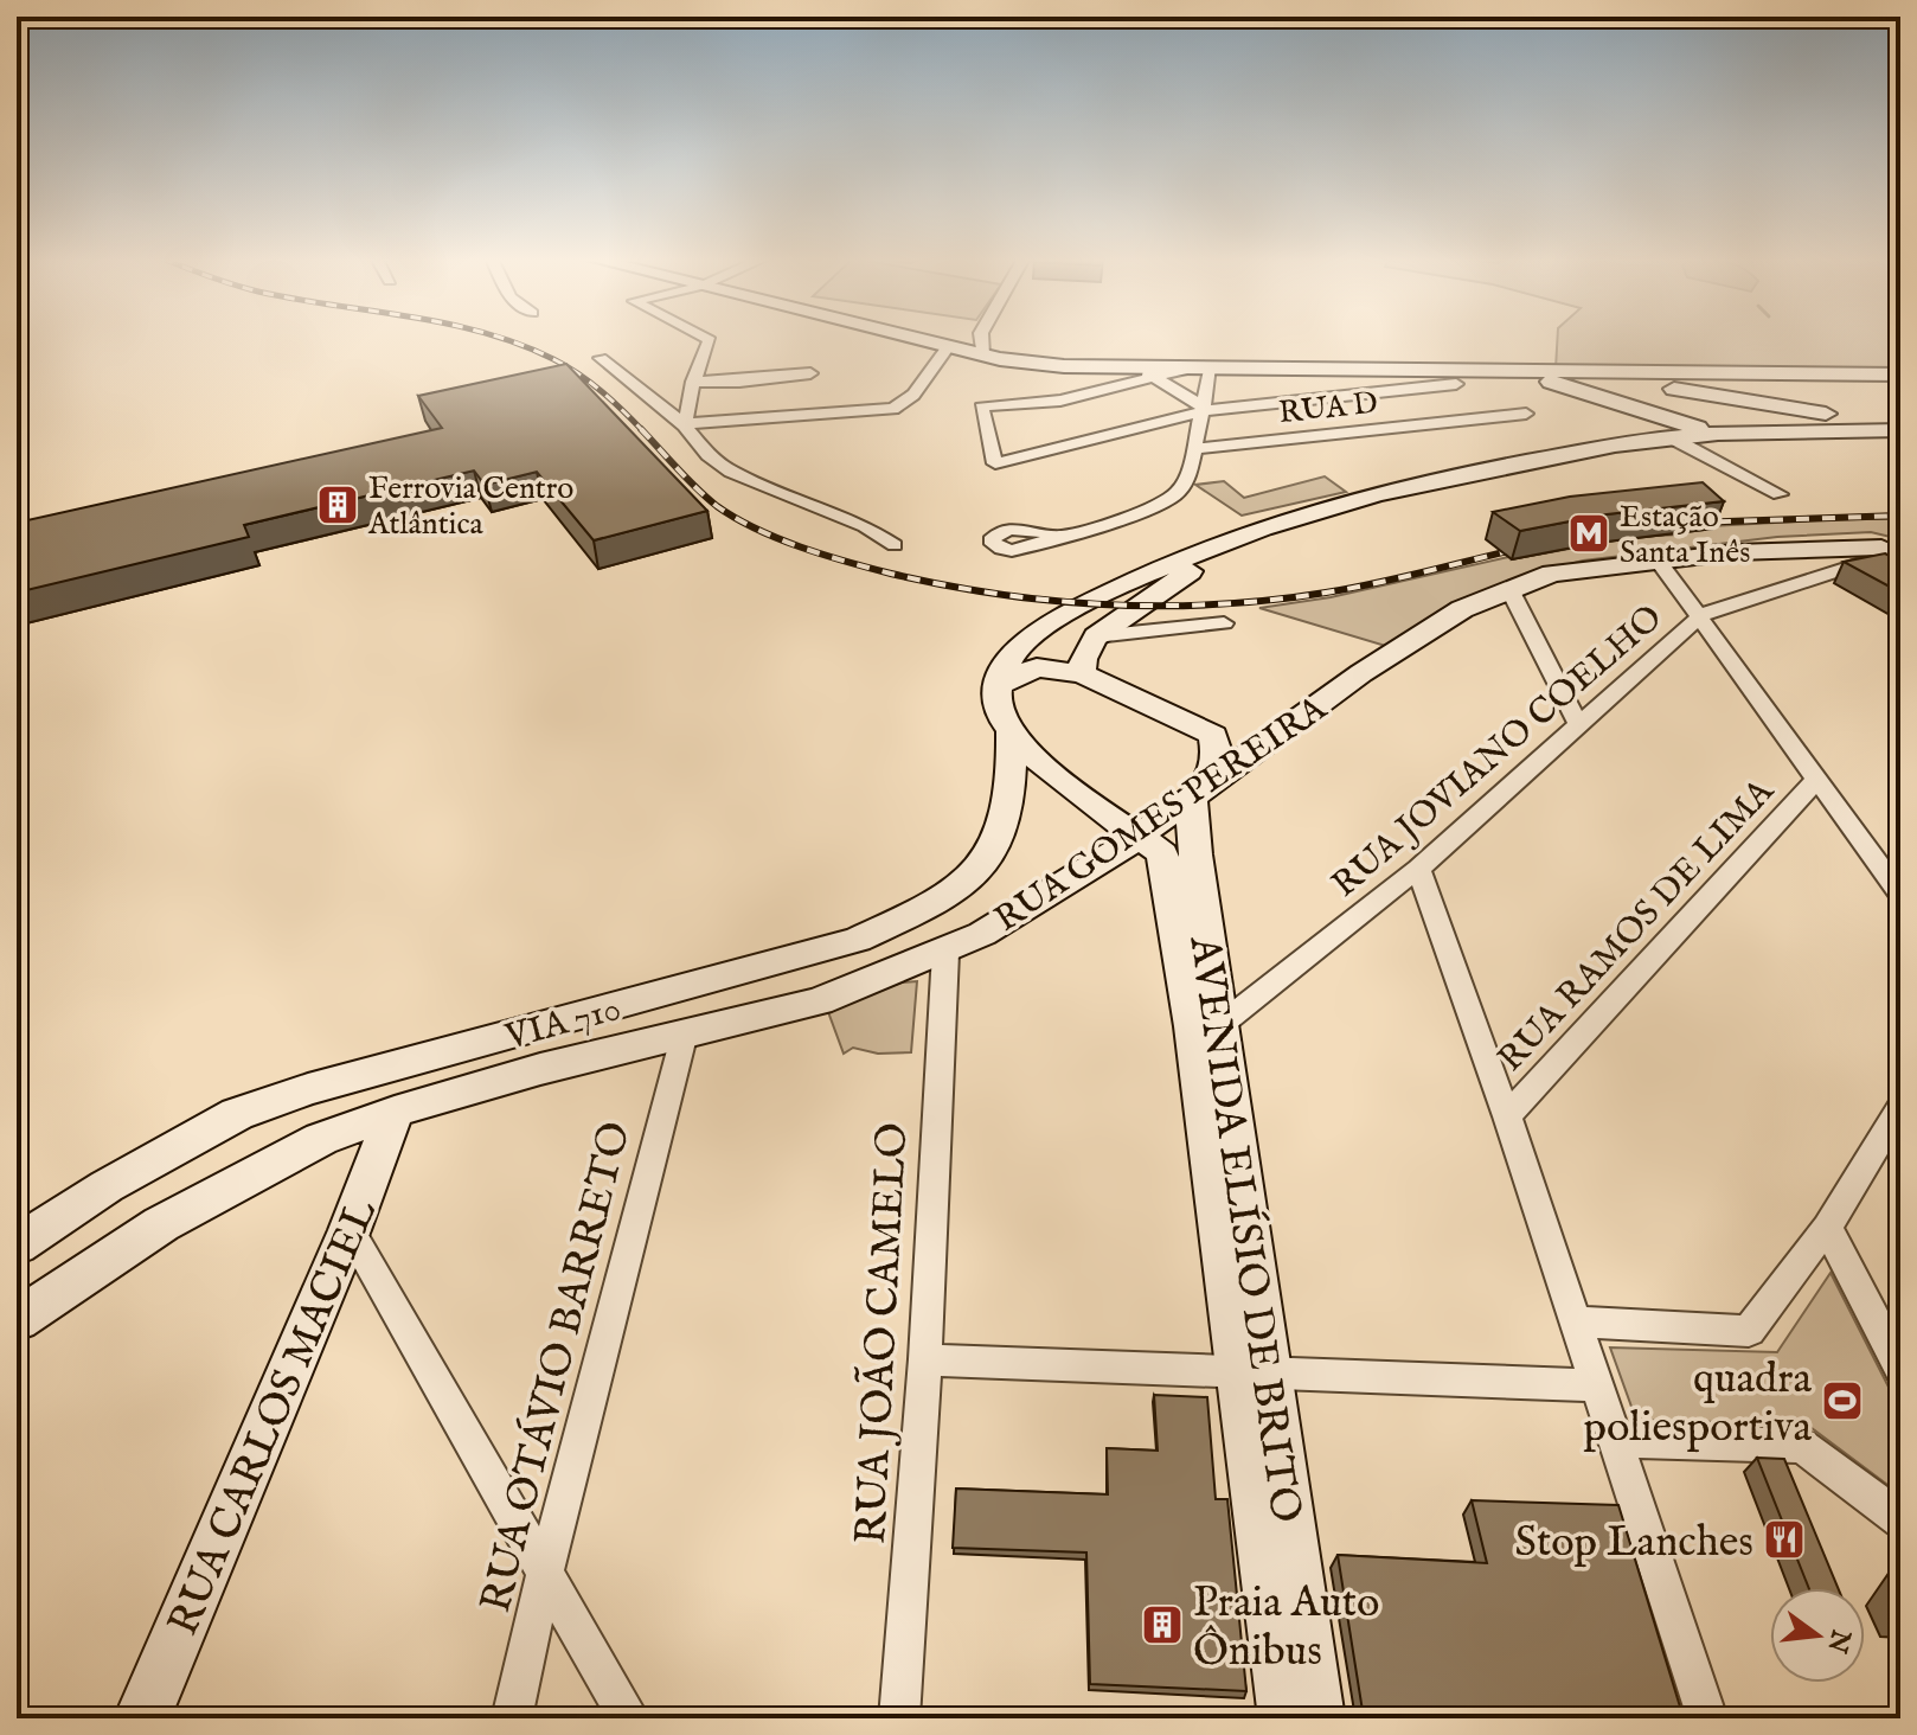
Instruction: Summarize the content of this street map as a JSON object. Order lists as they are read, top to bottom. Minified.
{"streets":{"main road":["RUA GOMES PEREIRA","VIA 710","AVENIDA ELÍSIO DE BRITO","RUA CARLOS MACIEL"],"street":["RUA D","RUA JOVIANO COELHO","RUA RAMOS DE LIMA","RUA JOÃO CAMELO","RUA OTÁVIO BARRETO"]},"crossings":[["RUA JOVIANO COELHO","RUA GOMES PEREIRA"],["RUA JOVIANO COELHO","AVENIDA ELÍSIO DE BRITO"],["RUA GOMES PEREIRA","AVENIDA ELÍSIO DE BRITO"],["RUA GOMES PEREIRA","RUA JOÃO CAMELO"],["RUA GOMES PEREIRA","RUA OTÁVIO BARRETO"],["RUA GOMES PEREIRA","RUA CARLOS MACIEL"],["VIA 710","AVENIDA ELÍSIO DE BRITO"]],"places":{"building":["Ferrovia Centro Atlântica","Praia Auto Ônibus"],"metro station":["Estação Santa Inês"],"sports":["quadra poliesportiva"],"restaurant":["Stop Lanches"]},"north":"right"}
